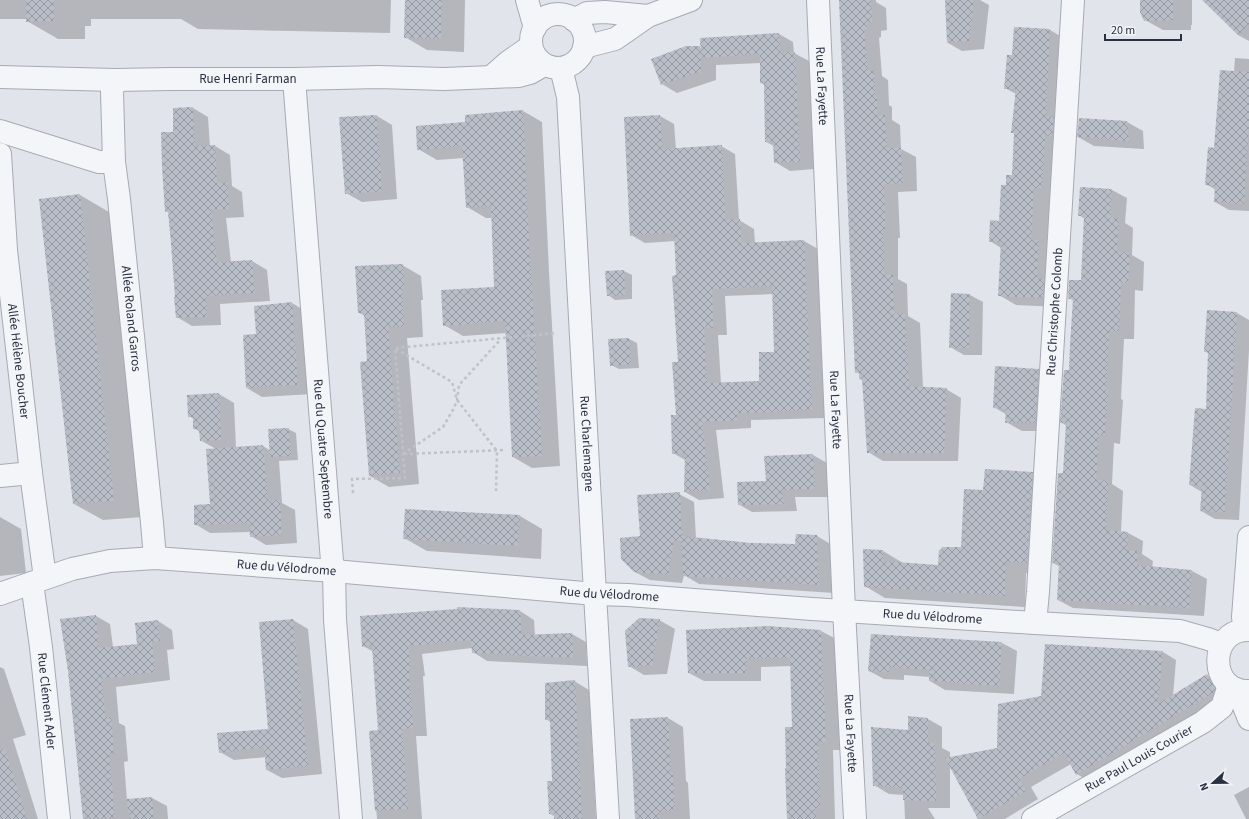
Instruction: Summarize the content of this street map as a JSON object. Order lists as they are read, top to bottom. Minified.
{"streets":{"street":["Rue Henri Farman","Rue La Fayette","Rue Christophe Colomb","Allée Roland Garros","Allée Hélène Boucher","Rue Charlemagne","Rue du Quatre Septembre","Rue du Vélodrome","Rue Clément Ader","Rue Paul Louis Courier"]},"crossings":[["Rue Henri Farman","Allée Roland Garros"],["Rue Henri Farman","Rue Charlemagne"],["Rue Henri Farman","Rue du Quatre Septembre"],["Rue La Fayette","Rue du Vélodrome"],["Rue Christophe Colomb","Rue du Vélodrome"],["Allée Roland Garros","Rue du Vélodrome"],["Allée Hélène Boucher","Rue du Vélodrome"],["Allée Hélène Boucher","Rue Clément Ader"],["Rue Charlemagne","Rue du Vélodrome"],["Rue du Quatre Septembre","Rue du Vélodrome"],["Rue du Vélodrome","Rue Clément Ader"]],"scale_bar":"20 m","north":"left"}
